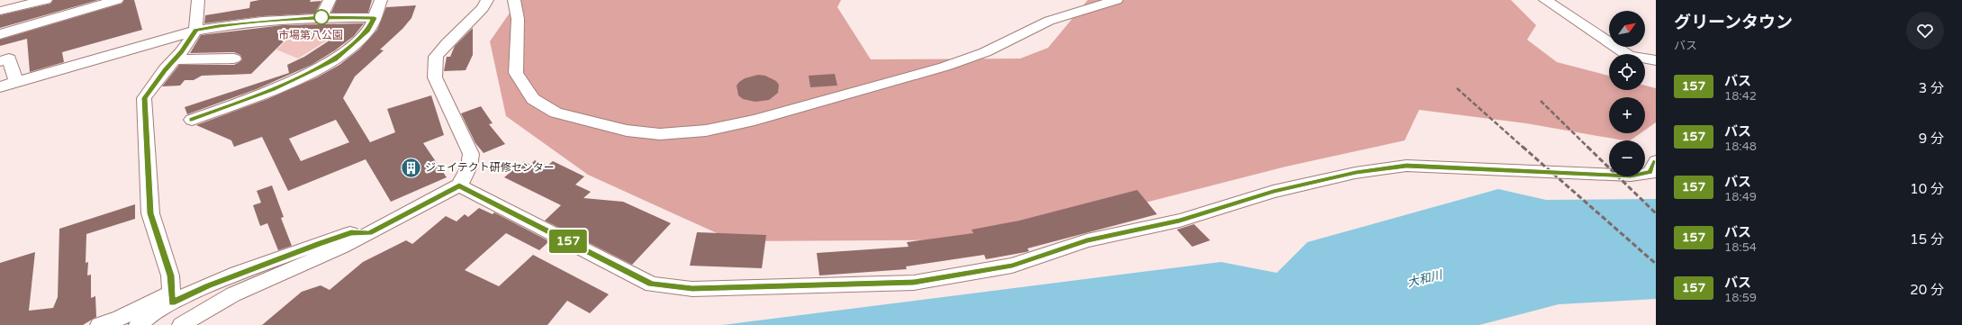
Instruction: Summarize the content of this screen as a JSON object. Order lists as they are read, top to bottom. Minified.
{"water":["大和川"],"parks":["市場第八公園"],"places":{"building":["ジェイテクト研修センター"]},"lines":["bus line 157"],"north":"top right","page":{"on_map":"157","heading":["グリーンタウン","バス"],"map_buttons":["+","−"],"list":[{"mark":"157","name":"バス","note":"18:42","value":"3 分"},{"mark":"157","name":"バス","note":"18:48","value":"9 分"},{"mark":"157","name":"バス","note":"18:49","value":"10 分"},{"mark":"157","name":"バス","note":"18:54","value":"15 分"},{"mark":"157","name":"バス","note":"18:59","value":"20 分"}]}}
